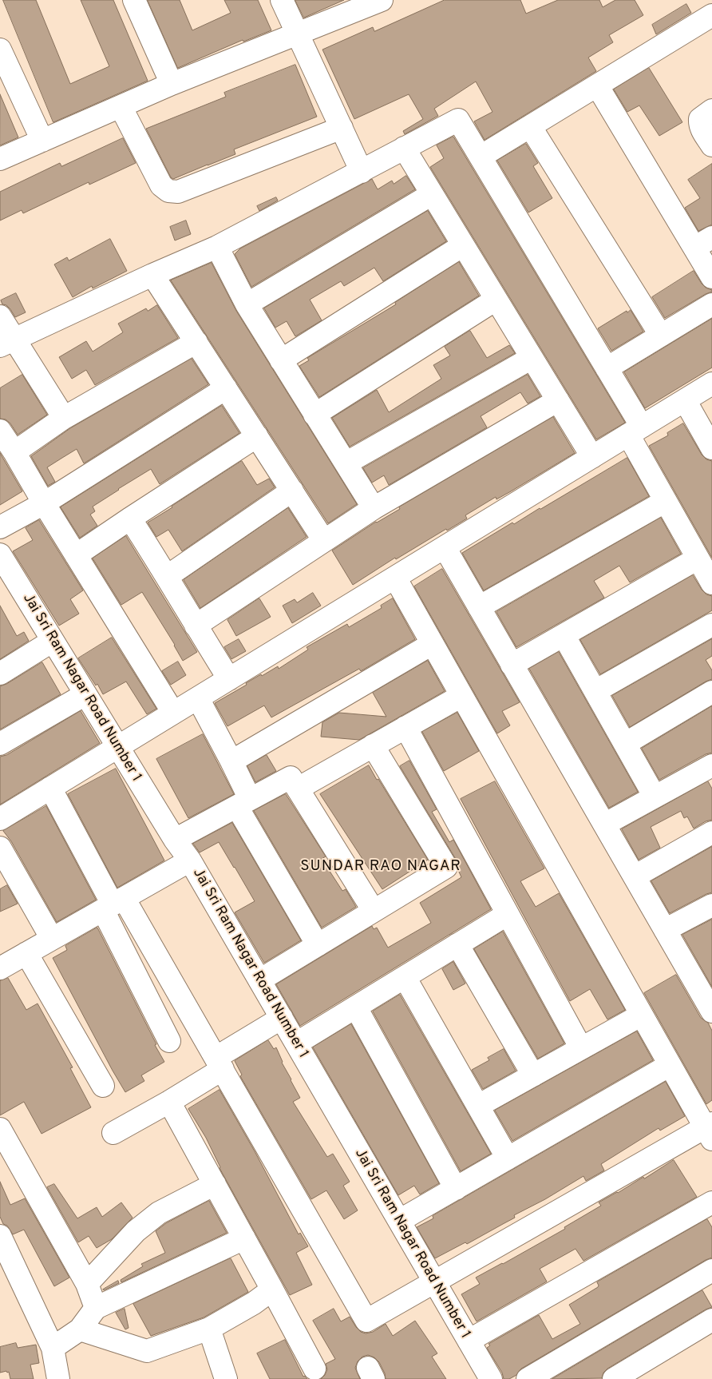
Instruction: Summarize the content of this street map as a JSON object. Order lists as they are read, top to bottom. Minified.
{"streets":{"street":["Jai Sri Ram Nagar Road Number 1"]},"districts":["SUNDAR RAO NAGAR"]}
